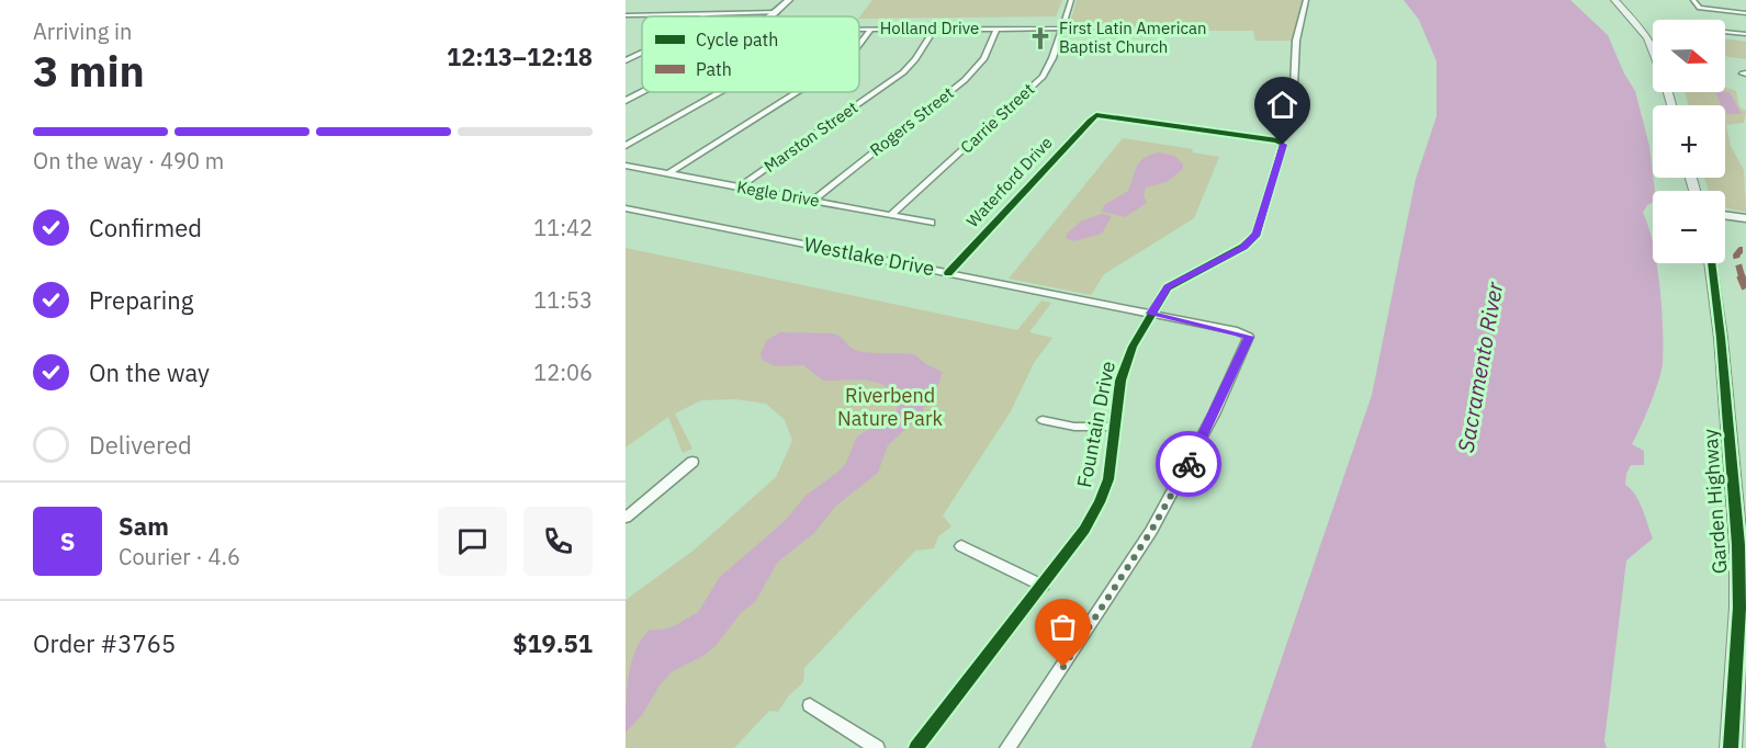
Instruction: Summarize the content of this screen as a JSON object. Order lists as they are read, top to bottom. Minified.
{"streets":{"main road":["Garden Highway"],"street":["Holland Drive","Carrie Street","Rogers Street","Marston Street","Waterford Drive","Kegle Drive","Westlake Drive","Fountain Drive"]},"crossings":[["Holland Drive","Carrie Street"],["Holland Drive","Rogers Street"],["Holland Drive","Marston Street"],["Carrie Street","Kegle Drive"],["Rogers Street","Kegle Drive"],["Marston Street","Kegle Drive"],["Waterford Drive","Westlake Drive"],["Waterford Drive","Fountain Drive"],["Westlake Drive","Fountain Drive"]],"water":["Sacramento River"],"parks":["Riverbend Nature Park"],"places":{"church":["First Latin American Baptist Church"]},"legend":["Cycle path","Path"],"north":"right","page":{"heading":["3 min","Arriving in","12:13–12:18"],"panel":["Sam","Courier · 4.6","Order #3765","$19.51"],"map_buttons":["+","−"],"bar":"On the way · 490 m","list":[["Confirmed","11:42"],["Preparing","11:53"],["On the way","12:06"],"Delivered"],"round":"S"}}
